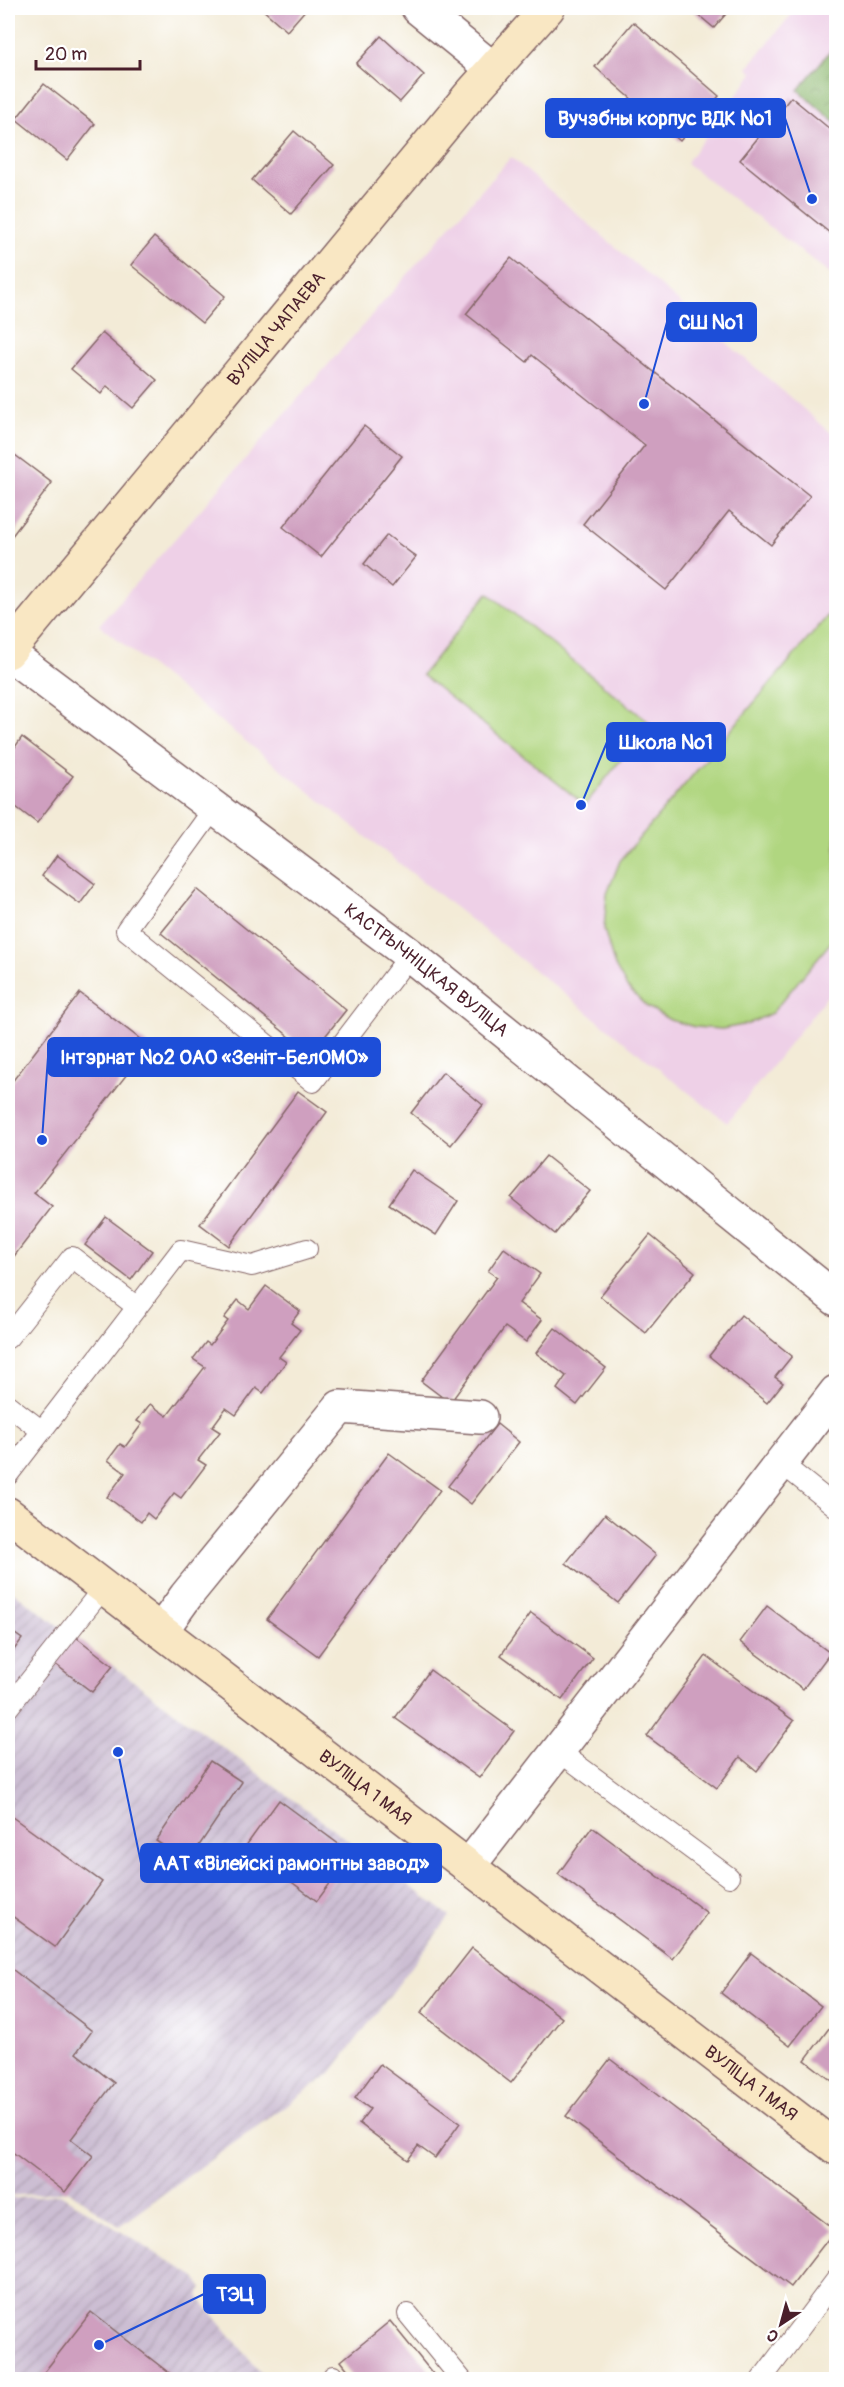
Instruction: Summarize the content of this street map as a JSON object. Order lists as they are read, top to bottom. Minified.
{"streets":{"main road":["ВУЛІЦА ЧАПАЕВА","ВУЛІЦА 1 МАЯ"],"street":["КАСТРЫЧНІЦКАЯ ВУЛІЦА"]},"crossings":[["ВУЛІЦА ЧАПАЕВА","КАСТРЫЧНІЦКАЯ ВУЛІЦА"]],"places":["Вучэбны корпус ВДК №1","СШ №1","Школа №1","Інтэрнат №2 ОАО «Зеніт-БелОМО»","ААТ «Вілейскі рамонтны завод»","ТЭЦ"],"scale_bar":"20 m","north":"bottom left"}
